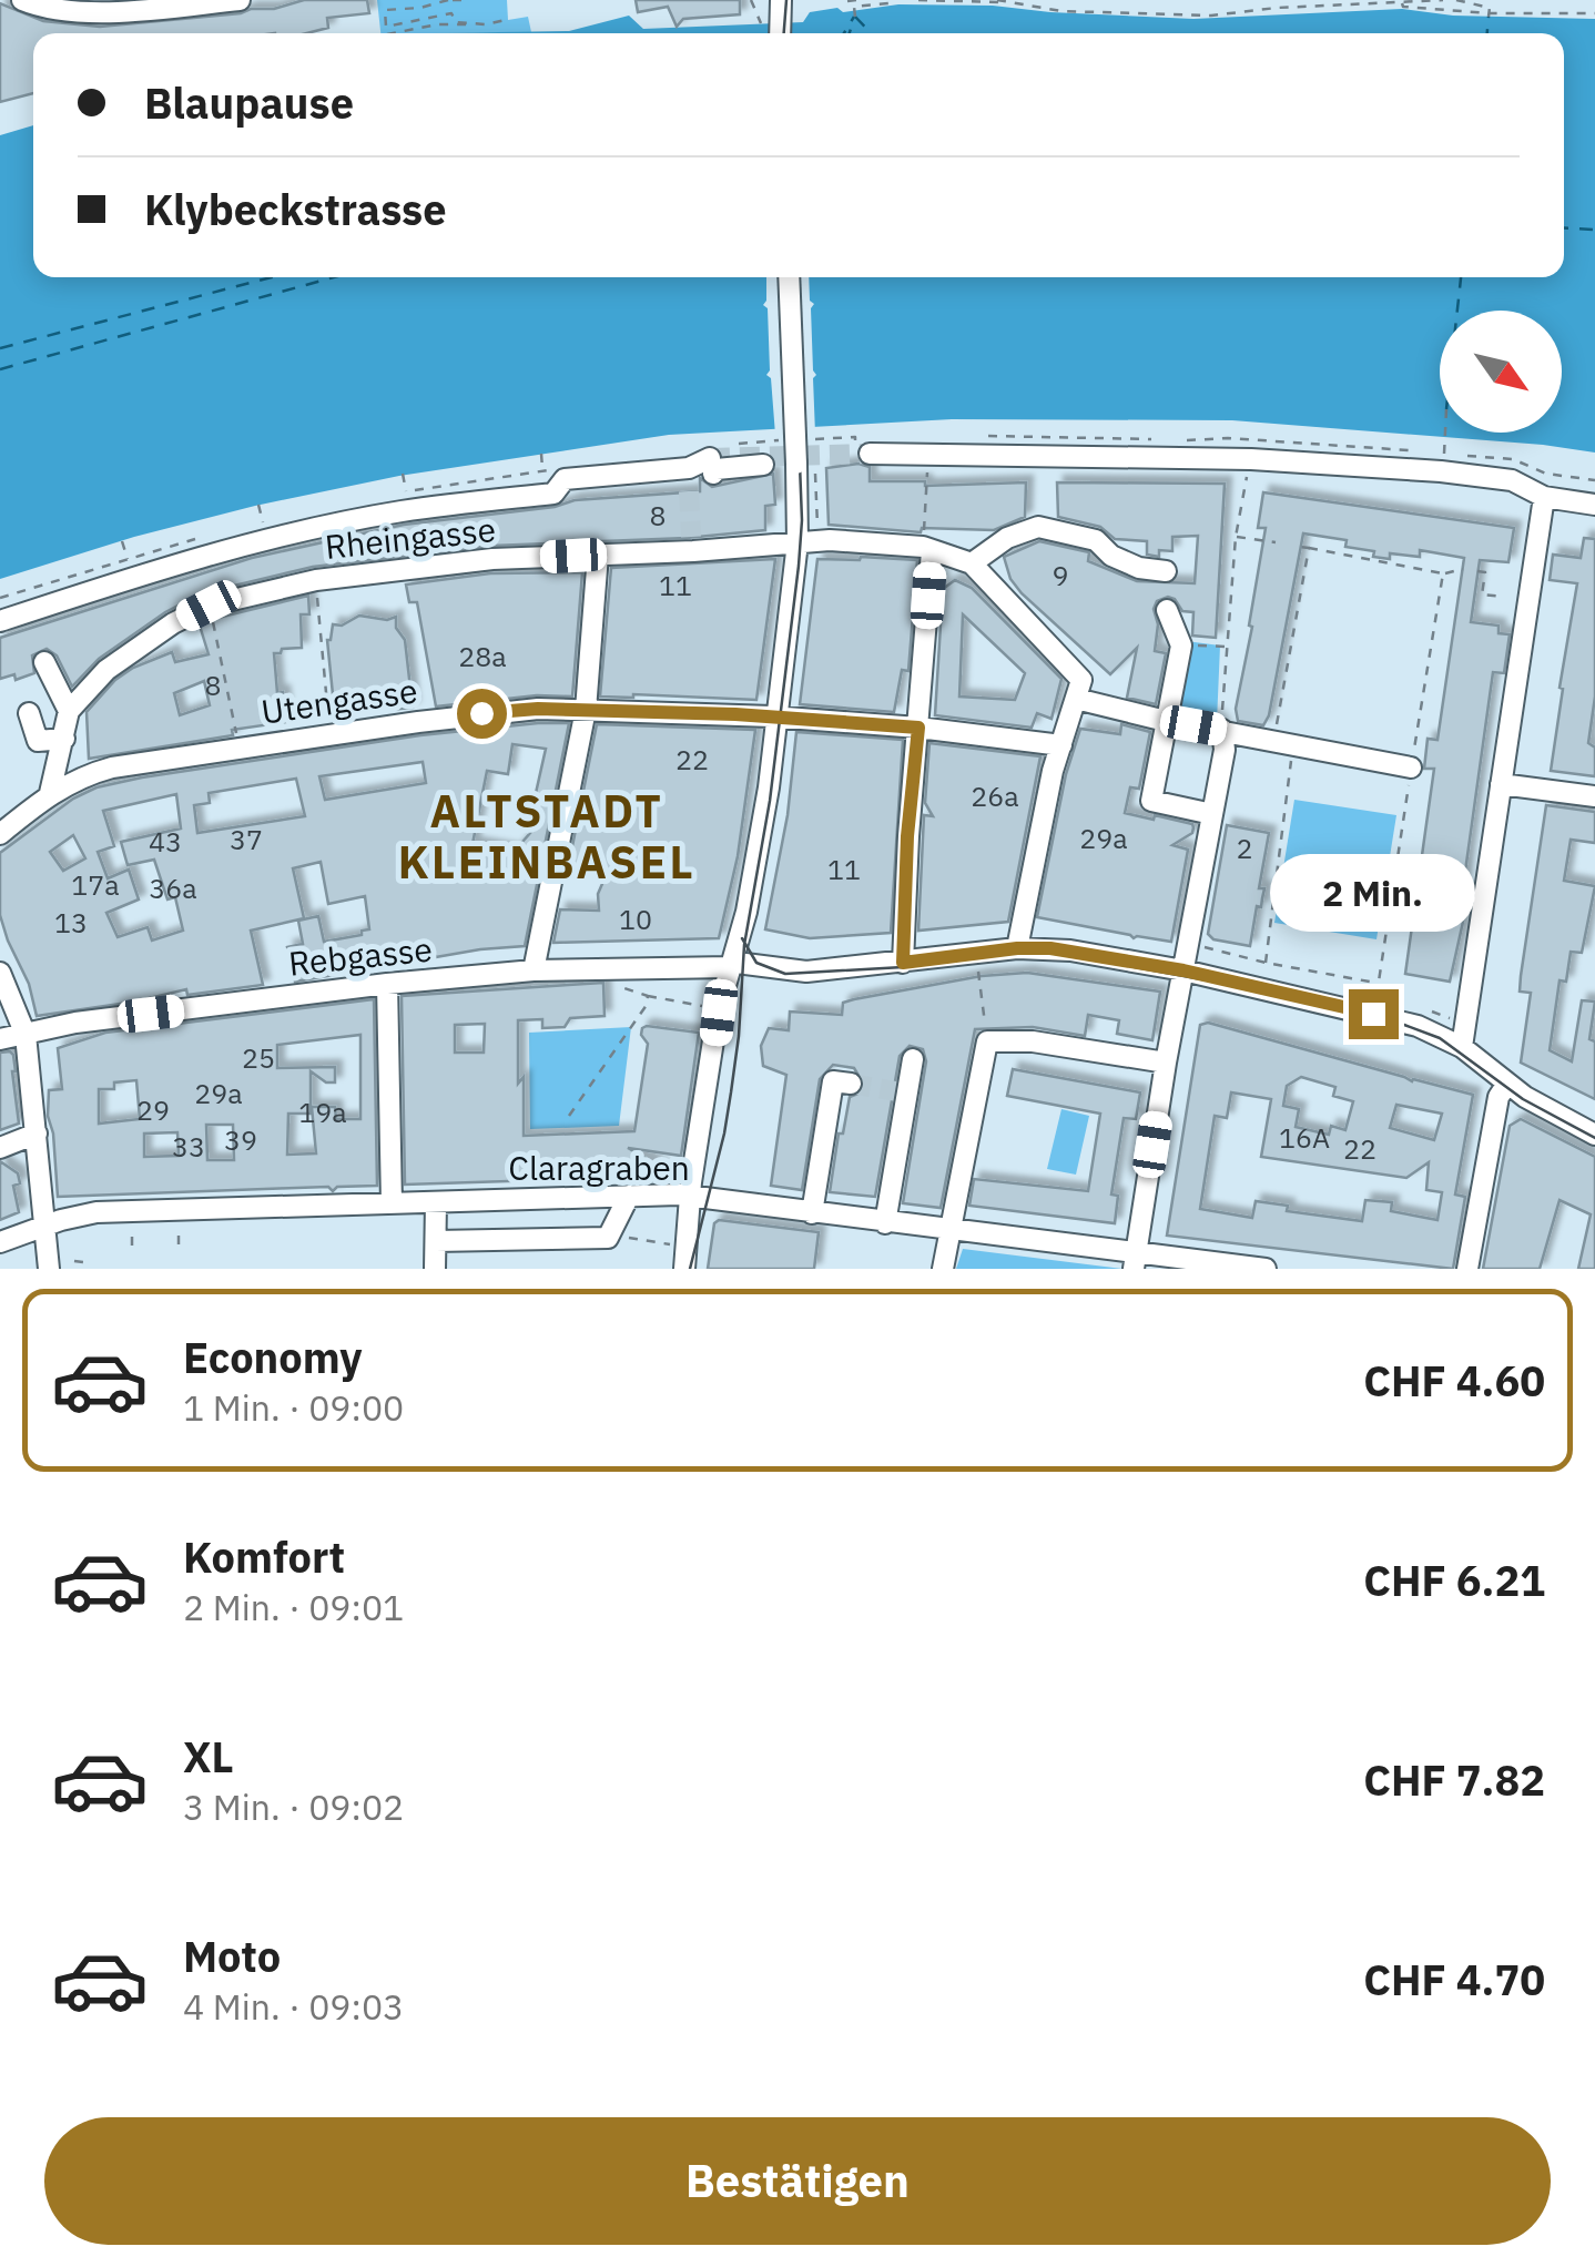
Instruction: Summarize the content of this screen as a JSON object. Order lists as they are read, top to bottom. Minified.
{"streets":{"street":["Rheingasse","Utengasse","Rebgasse","Claragraben"]},"districts":["ALTSTADT KLEINBASEL"],"house_numbers":["8","9","11","28a","8","22","26a","29a","37","43","2","11","17a","36a","10","13","25","29a","29","19a","16A","39","33","22"],"north":"bottom right","page":{"banner":["Blaupause","Klybeckstrasse"],"bubble":"2 Min.","list":[{"name":"Economy","note":"1 Min. · 09:00","value":"CHF 4.60"},{"name":"Komfort","note":"2 Min. · 09:01","value":"CHF 6.21"},{"name":"XL","note":"3 Min. · 09:02","value":"CHF 7.82"},{"name":"Moto","note":"4 Min. · 09:03","value":"CHF 4.70"}],"buttons":"Bestätigen"}}
